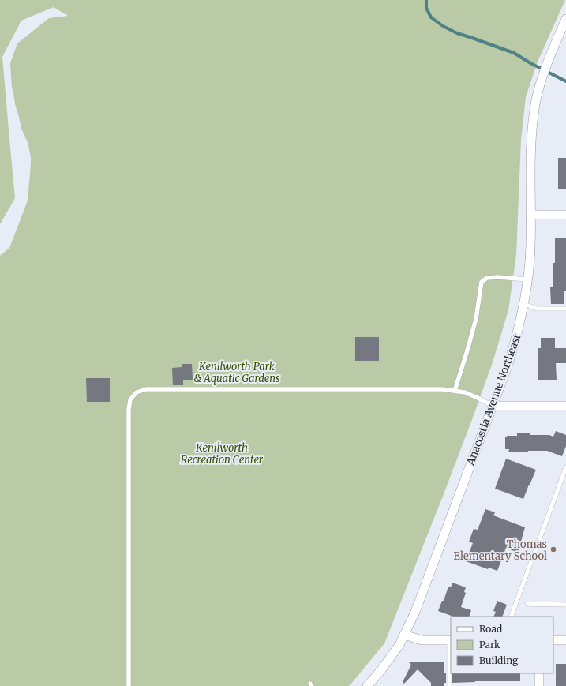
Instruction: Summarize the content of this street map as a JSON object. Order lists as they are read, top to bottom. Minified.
{"streets":{"street":["Anacostia Avenue Northeast"]},"parks":["Kenilworth Park & Aquatic Gardens","Kenilworth Recreation Center"],"places":["Thomas Elementary School"],"legend":["Road","Park","Building"]}
